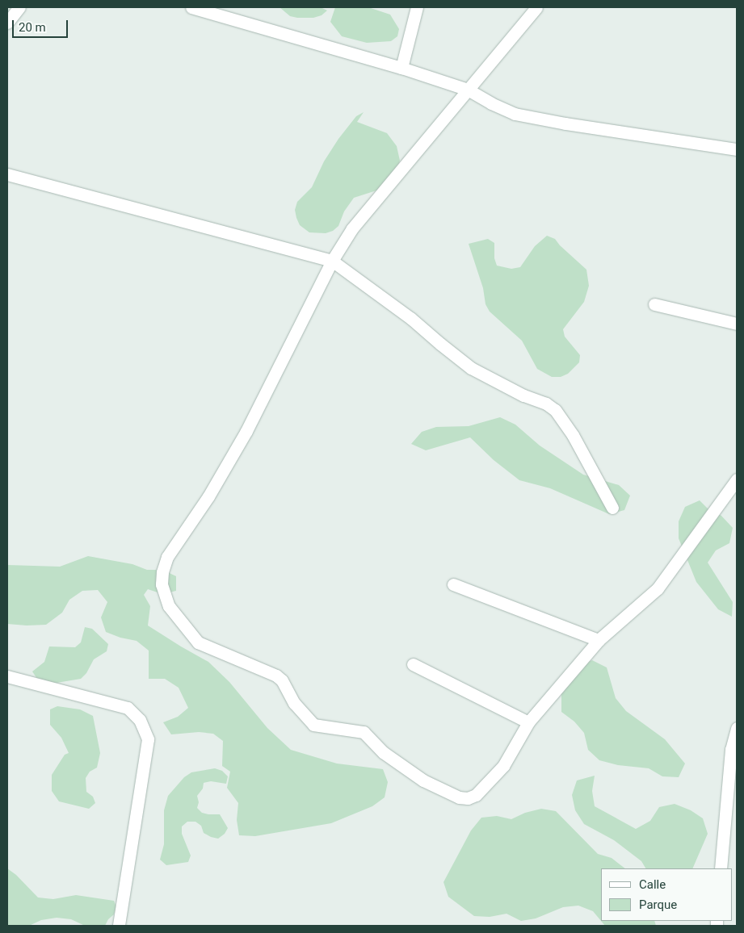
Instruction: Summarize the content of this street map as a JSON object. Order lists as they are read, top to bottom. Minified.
{"legend":["Calle","Parque"],"scale_bar":"20 m"}
